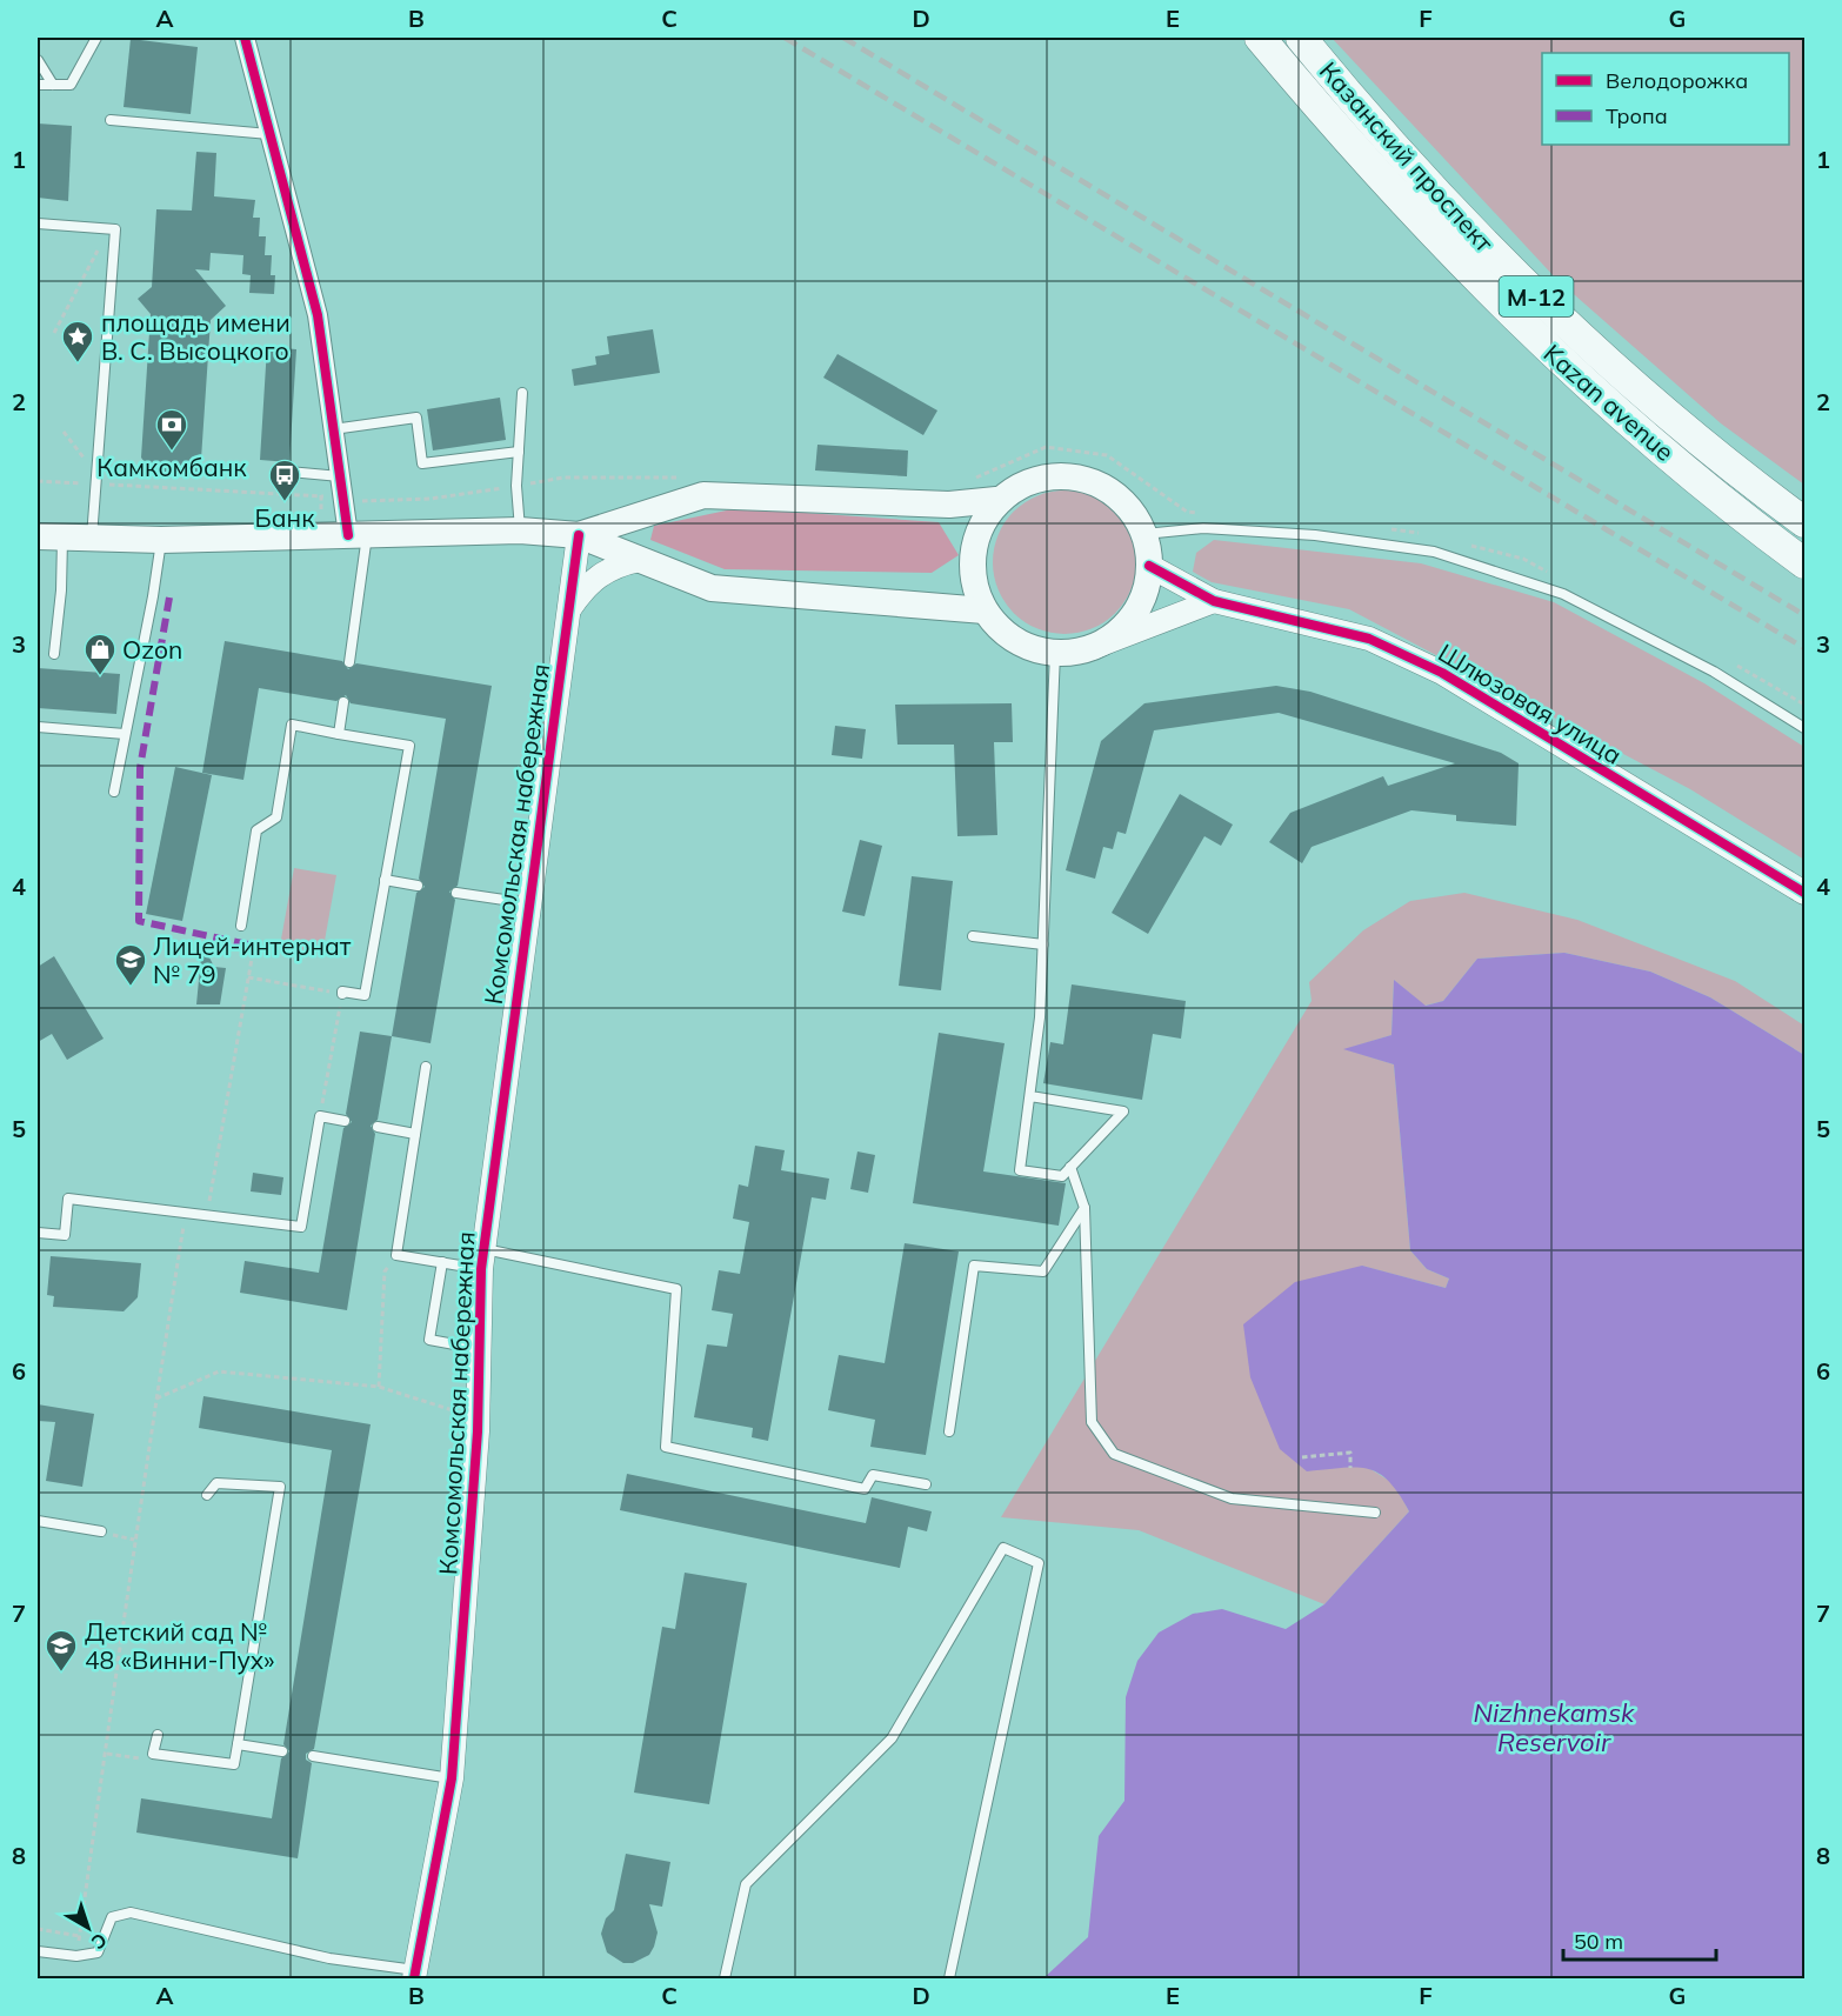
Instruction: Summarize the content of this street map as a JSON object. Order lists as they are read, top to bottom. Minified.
{"streets":{"main road":["Казанский проспект","М-12","Kazan avenue"],"street":["Шлюзовая улица","Комсомольская набережная"]},"water":["Nizhnekamsk Reservoir"],"places":{"place":["площадь имени В. С. Высоцкого"],"bank":["Камкомбанк"],"bus stop":["Банк"],"shop":["Ozon"],"school or university":["Лицей-интернат № 79","Детский сад № 48 «Винни-Пух»"]},"legend":["Велодорожка","Тропа"],"scale_bar":"50 m","north":"bottom right","grid":{"columns":["A","B","C","D","E","F","G"],"rows":["1","2","3","4","5","6","7","8"]}}
